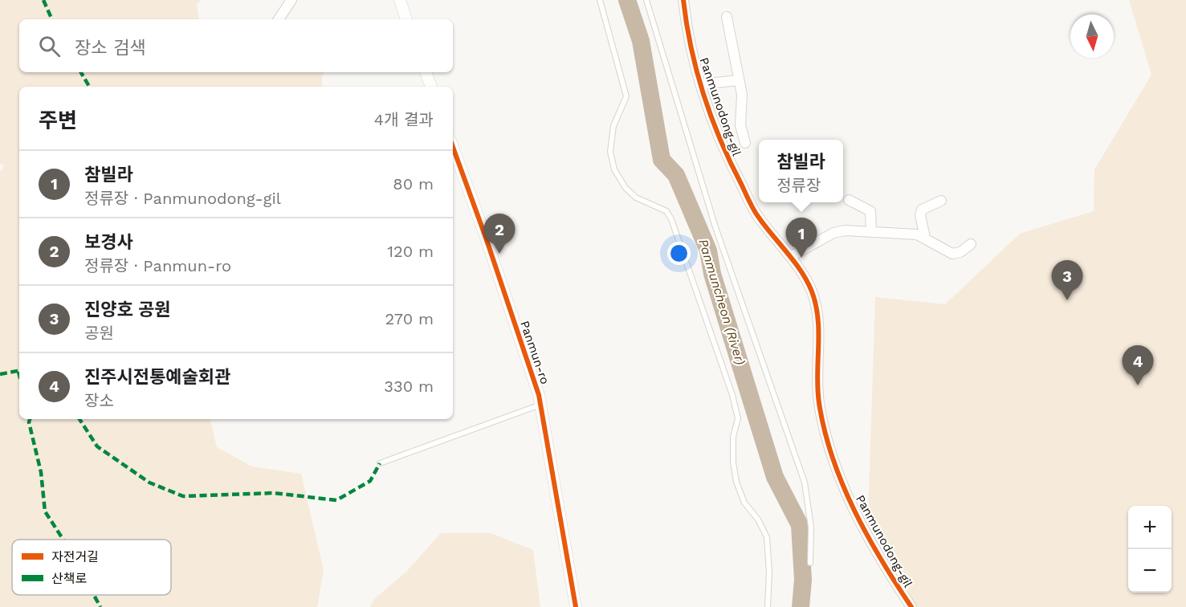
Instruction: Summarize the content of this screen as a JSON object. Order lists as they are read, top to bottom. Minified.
{"streets":{"street":["Panmunodong-gil","Panmun-ro"]},"water":["Panmuncheon (River)"],"legend":["자전거길","산책로"],"north":"bottom","page":{"search":"장소 검색","heading":["주변","4개 결과"],"popup":["참빌라","정류장"],"list":[{"mark":"1","name":"참빌라","note":"정류장 · Panmunodong-gil","value":"80 m"},{"mark":"2","name":"보경사","note":"정류장 · Panmun-ro","value":"120 m"},{"mark":"3","name":"진양호 공원","note":"공원","value":"270 m"},{"mark":"4","name":"진주시전통예술회관","note":"장소","value":"330 m"}],"pins":["2","1","3","4"],"map_buttons":["+","−"]}}
